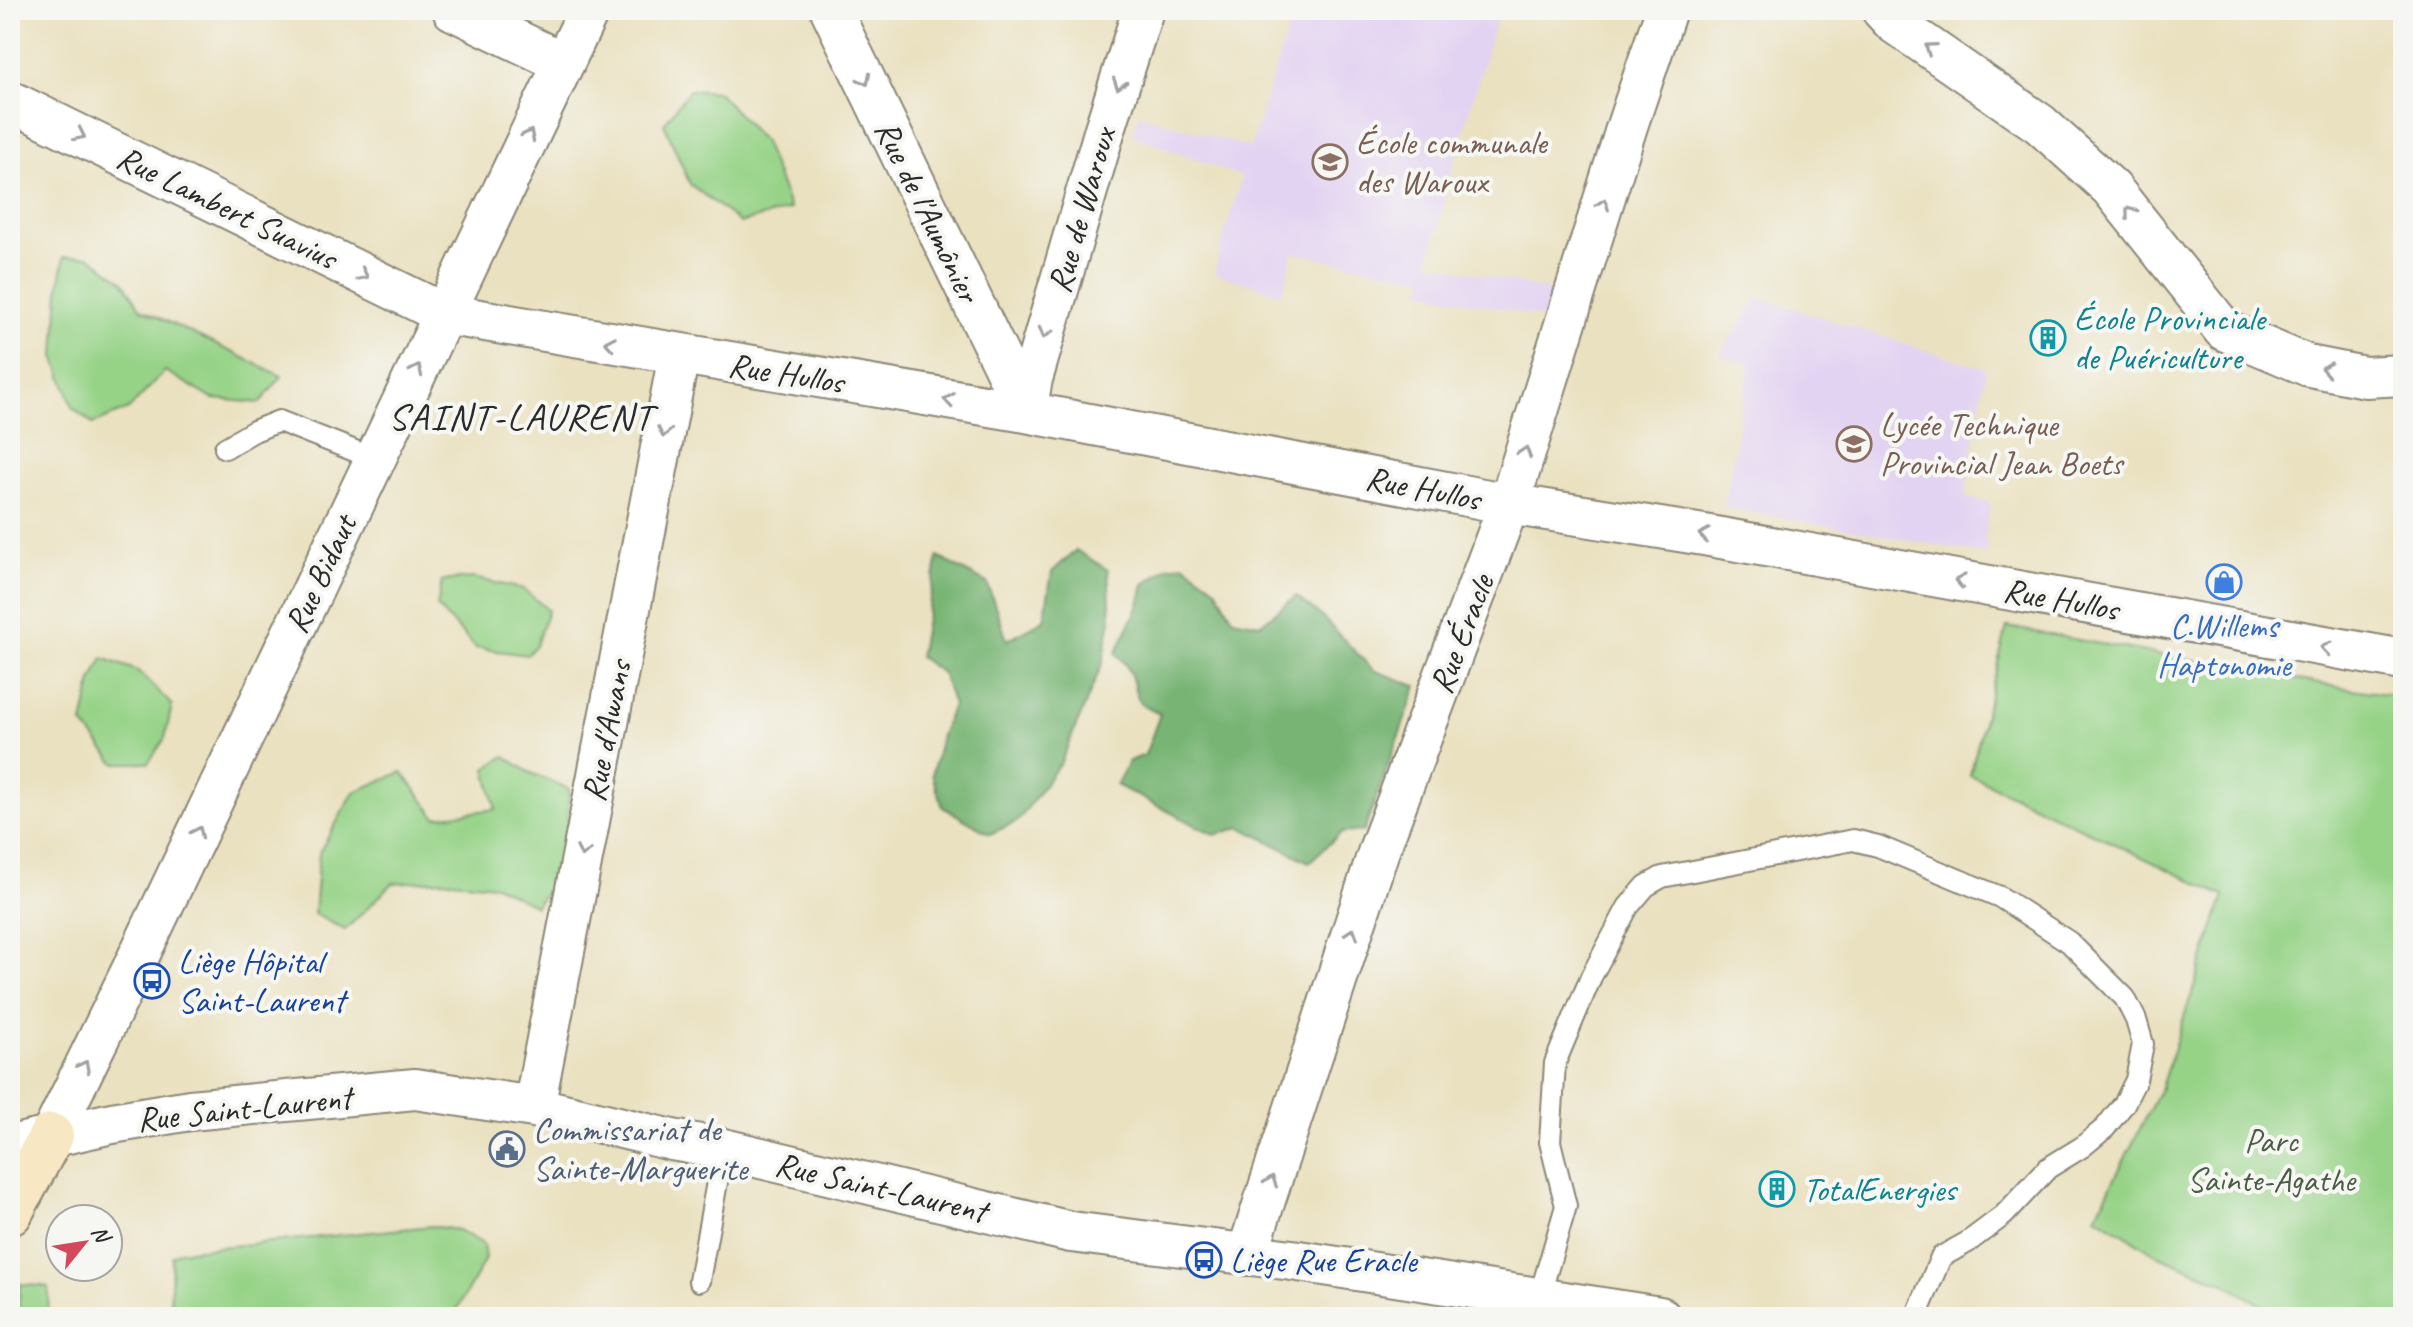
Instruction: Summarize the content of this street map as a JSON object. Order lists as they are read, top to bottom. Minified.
{"streets":{"street":["Rue Lambert Suavius","Rue de Waroux","Rue de l'Aumônier","Rue Hullos","Rue Bidaut","Rue Éracle","Rue d'Awans","Rue Saint-Laurent"]},"crossings":[["Rue Lambert Suavius","Rue Hullos"],["Rue Lambert Suavius","Rue Bidaut"],["Rue de Waroux","Rue de l'Aumônier"],["Rue de Waroux","Rue Hullos"],["Rue de l'Aumônier","Rue Hullos"],["Rue Hullos","Rue Bidaut"],["Rue Hullos","Rue Éracle"],["Rue Hullos","Rue d'Awans"],["Rue Bidaut","Rue Saint-Laurent"],["Rue Éracle","Rue Saint-Laurent"],["Rue d'Awans","Rue Saint-Laurent"]],"one_way":["Rue Lambert Suavius","Rue de Waroux","Rue de l'Aumônier","Rue Hullos","Rue Bidaut","Rue Éracle","Rue d'Awans"],"districts":["SAINT-LAURENT"],"parks":["Parc Sainte-Agathe"],"places":{"school or university":["École communale des Waroux","Lycée Technique Provincial Jean Boets"],"building":["École Provinciale de Puériculture","TotalEnergies"],"shop":["C.Willems Haptonomie"],"bus stop":["Liège Hôpital Saint-Laurent","Liège Rue Eracle"],"public building":["Commissariat de Sainte-Marguerite"]},"north":"top right"}
